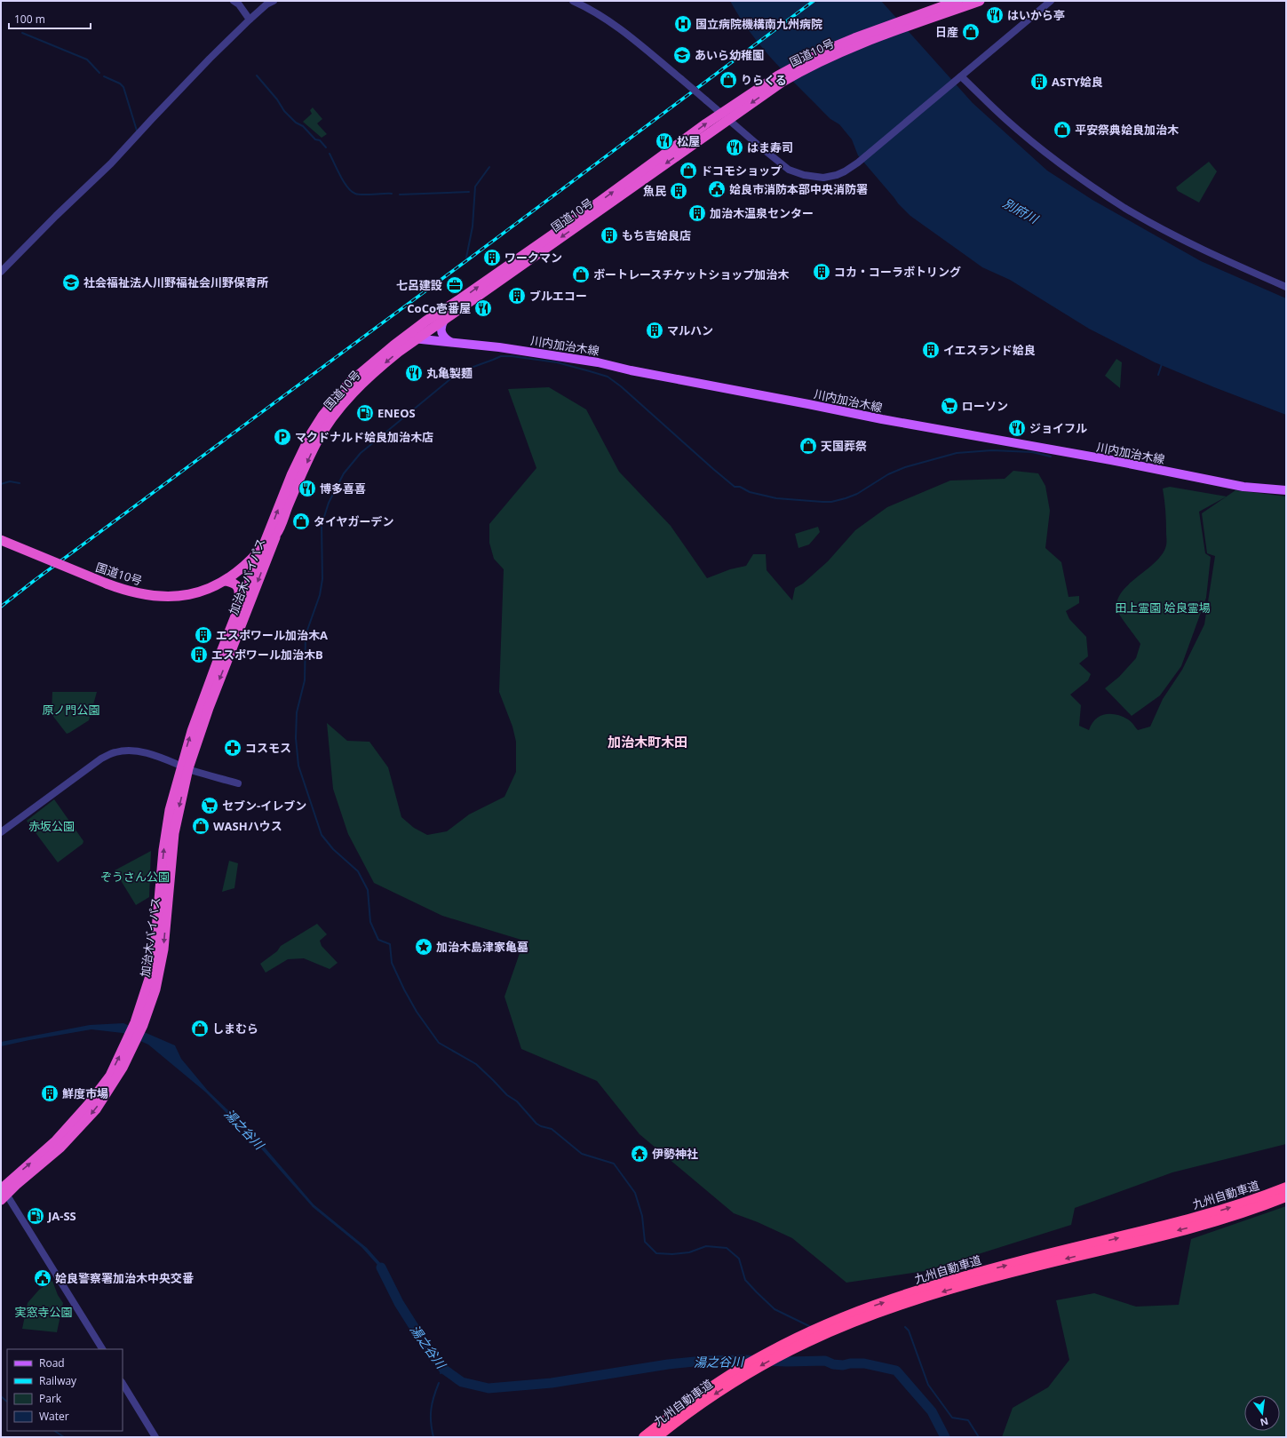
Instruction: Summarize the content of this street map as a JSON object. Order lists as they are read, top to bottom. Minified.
{"streets":{"highway":["国道10号","加治木バイパス","九州自動車道"],"main road":["川内加治木線"]},"crossings":[["国道10号","川内加治木線"],["国道10号","加治木バイパス"]],"districts":["加治木町木田"],"water":["別府川","湯之谷川"],"parks":["田上霊園 姶良霊場","原ノ門公園","赤坂公園","ぞうさん公園","実窓寺公園"],"places":{"restaurant":["はいから亭","松屋","はま寿司","CoCo壱番屋","丸亀製麺","ジョイフル","博多喜喜"],"hospital":["国立病院機構南九州病院"],"shop":["日産","りらくる","平安祭典姶良加治木","ドコモショップ","ボートレースチケットショップ加治木","天国葬祭","タイヤガーデン","WASHハウス","しまむら"],"school or university":["あいら幼稚園","社会福祉法人川野福祉会川野保育所"],"building":["ASTY姶良","魚民","加治木温泉センター","もち吉姶良店","ワークマン","コカ・コーラボトリング","ブルエコー","マルハン","イエスランド姶良","エスポワール加治木A","エスポワール加治木B","鮮度市場"],"public building":["姶良市消防本部中央消防署","姶良警察署加治木中央交番"],"office":["七呂建設"],"supermarket":["ローソン","セブン-イレブン"],"fuel station":["ENEOS","JA-SS"],"parking":["マクドナルド姶良加治木店"],"pharmacy":["コスモス"],"place":["加治木島津家亀墓"],"temple":["伊勢神社"]},"legend":["Road","Railway","Park","Water"],"scale_bar":"100 m","north":"bottom"}
